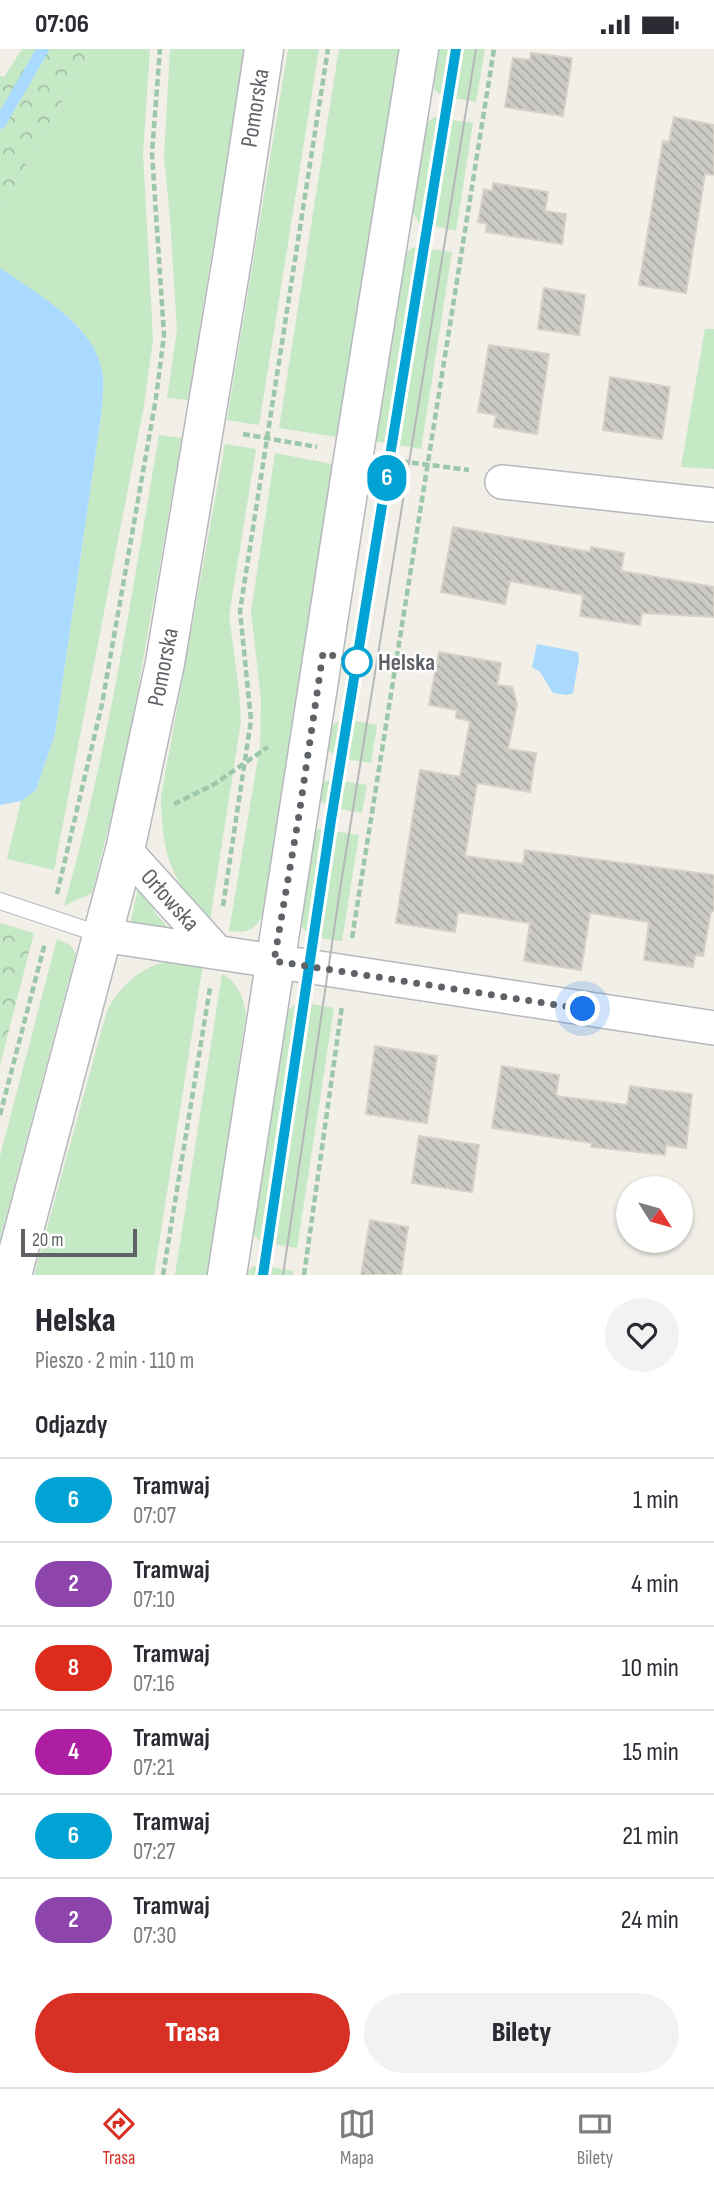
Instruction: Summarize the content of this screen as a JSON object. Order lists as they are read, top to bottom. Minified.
{"streets":{"street":["Pomorska","Orłowska"]},"crossings":[["Pomorska","Orłowska"]],"places":["Helska"],"lines":["tram line 6"],"scale_bar":"20 m","north":"bottom right","page":{"status":"07:06","on_map":"6","scale":"20 m","heading":[["Helska","Pieszo · 2 min · 110 m"],"Odjazdy"],"list":[{"mark":"6","name":"Tramwaj","note":"07:07","value":"1 min"},{"mark":"2","name":"Tramwaj","note":"07:10","value":"4 min"},{"mark":"8","name":"Tramwaj","note":"07:16","value":"10 min"},{"mark":"4","name":"Tramwaj","note":"07:21","value":"15 min"},{"mark":"6","name":"Tramwaj","note":"07:27","value":"21 min"},{"mark":"2","name":"Tramwaj","note":"07:30","value":"24 min"}],"buttons":["Trasa","Bilety"],"tabs":["Trasa","Mapa","Bilety"]}}
